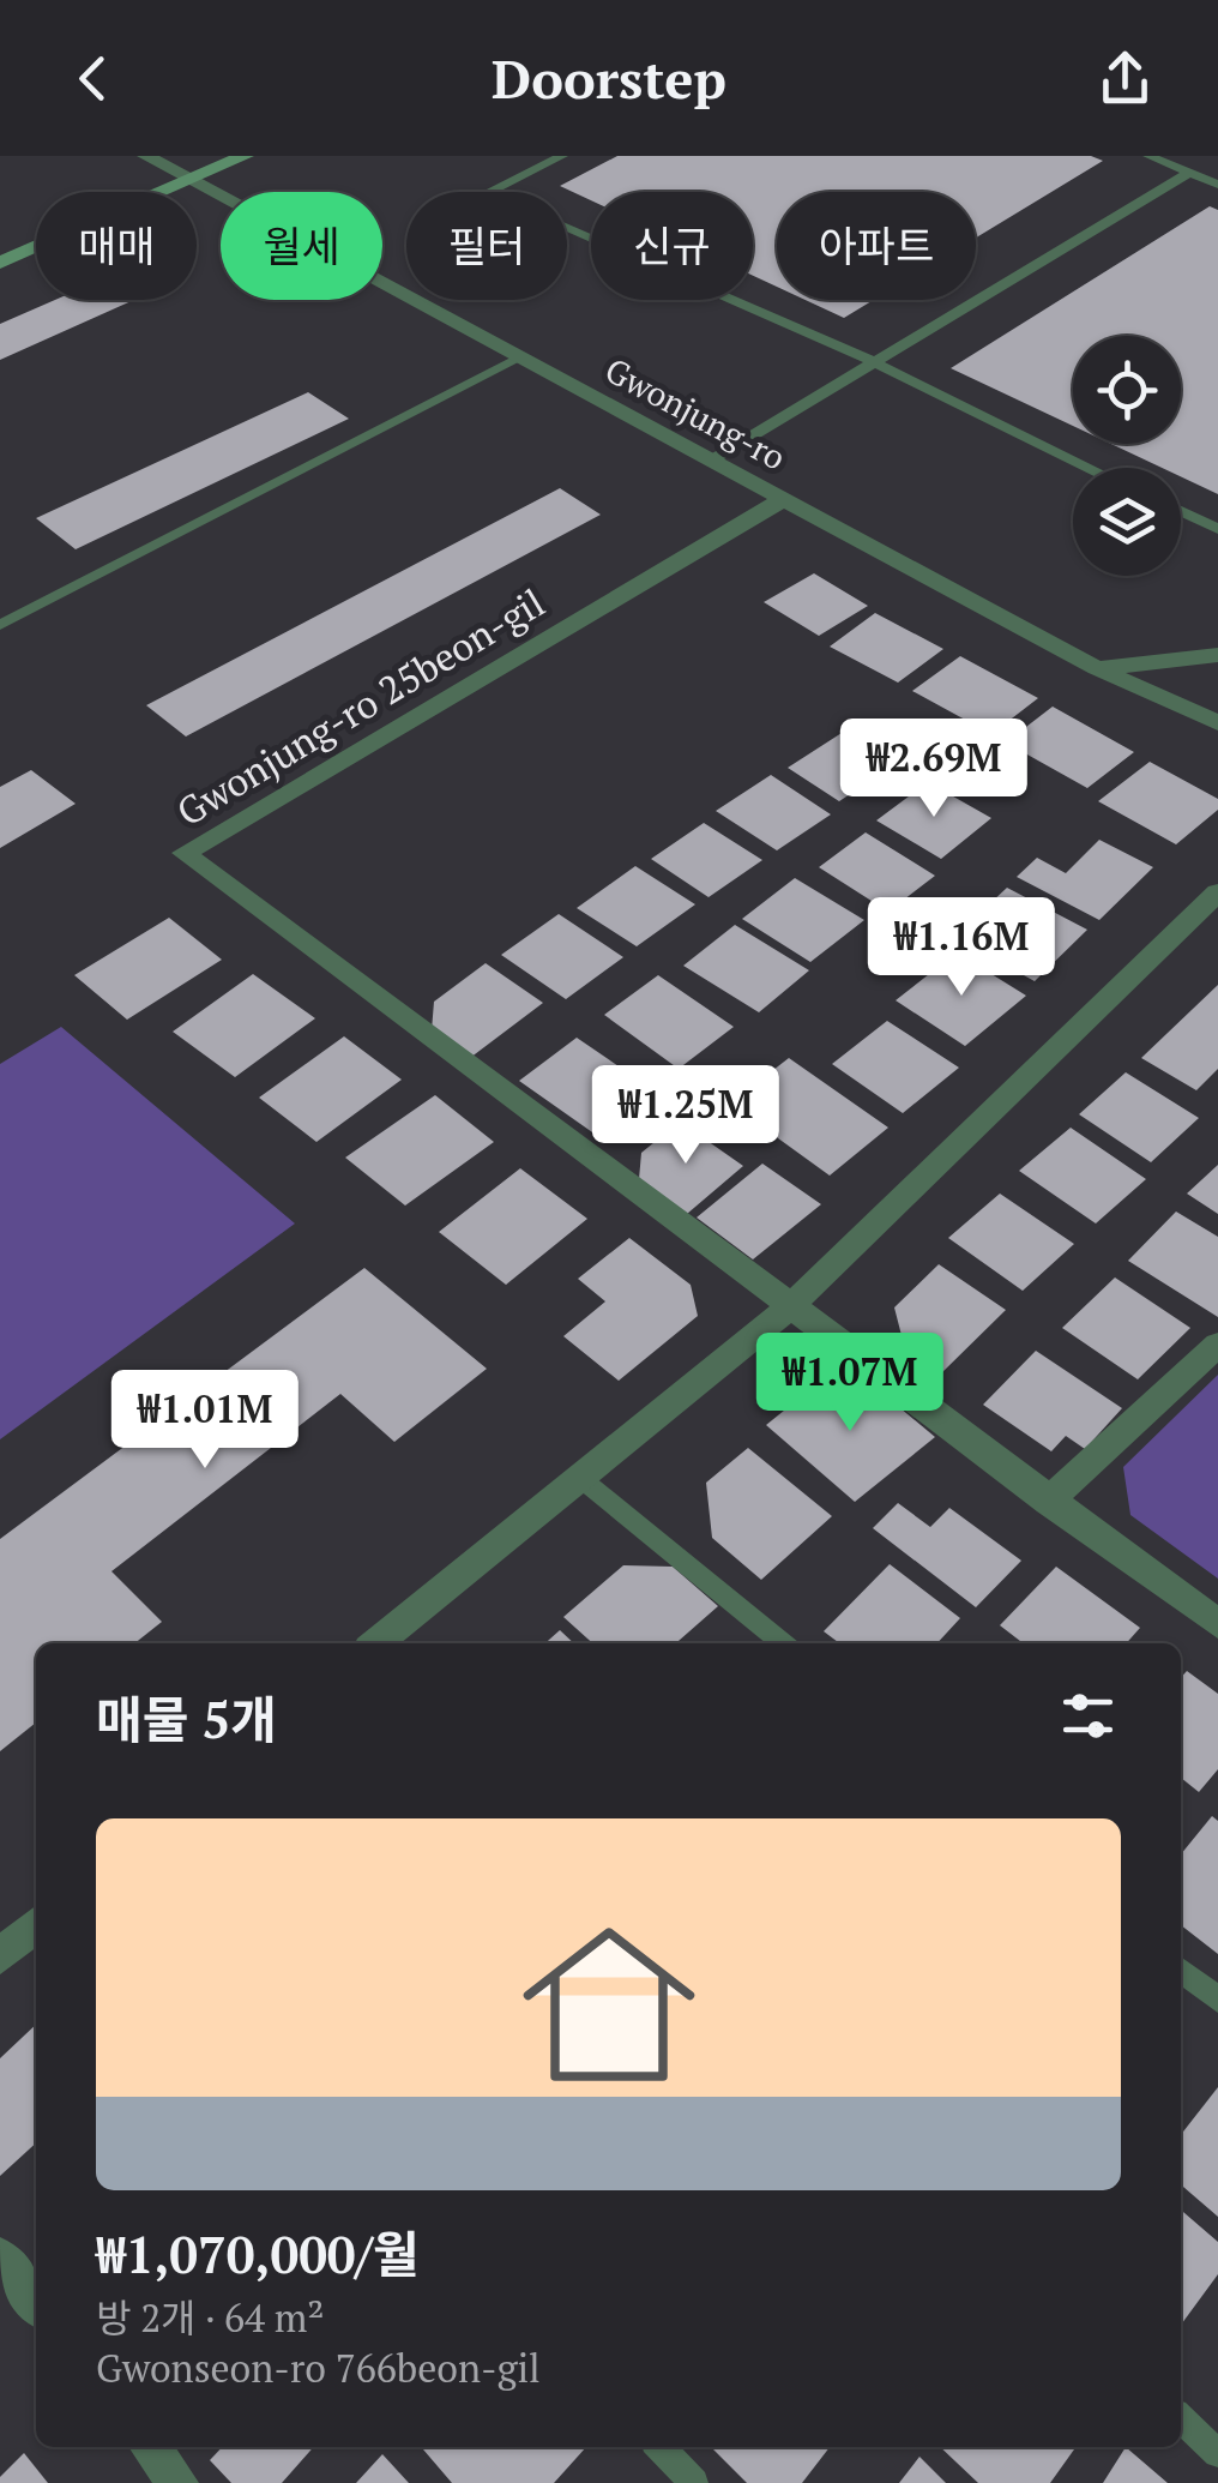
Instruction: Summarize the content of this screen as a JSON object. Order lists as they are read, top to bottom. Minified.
{"streets":{"street":["Gwonjung-ro","Gwonjung-ro 25beon-gil"]},"crossings":[["Gwonjung-ro","Gwonjung-ro 25beon-gil"]],"page":{"header":"Doorstep","chip":["매매","월세","필터","신규","아파트"],"price":["₩2.69M","₩1.16M","₩1.25M","₩1.07M","₩1.01M"],"heading":"매물 5개","list":[{"name":"₩1,070,000/월","note":"방 2개 · 64 m² · Gwonseon-ro 766beon-gil"}]}}
